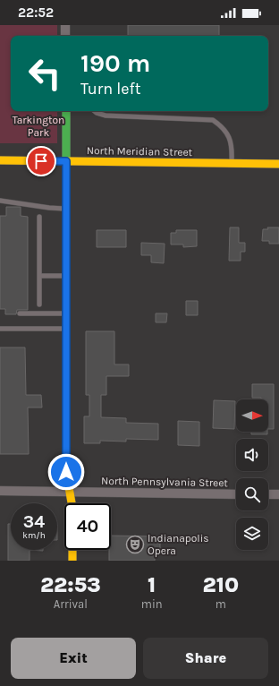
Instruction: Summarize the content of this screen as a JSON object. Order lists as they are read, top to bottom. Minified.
{"streets":{"street":["North Meridian Street","North Pennsylvania Street"]},"parks":["Tarkington Park"],"places":{"theatre":["Indianapolis Opera"]},"north":"right","page":{"status":"22:52","turn":["190 m","Turn left"],"speed":"34 km/h","limit":"40","eta":["22:53","Arrival","1","min","210","m"],"buttons":["Exit","Share"]}}
